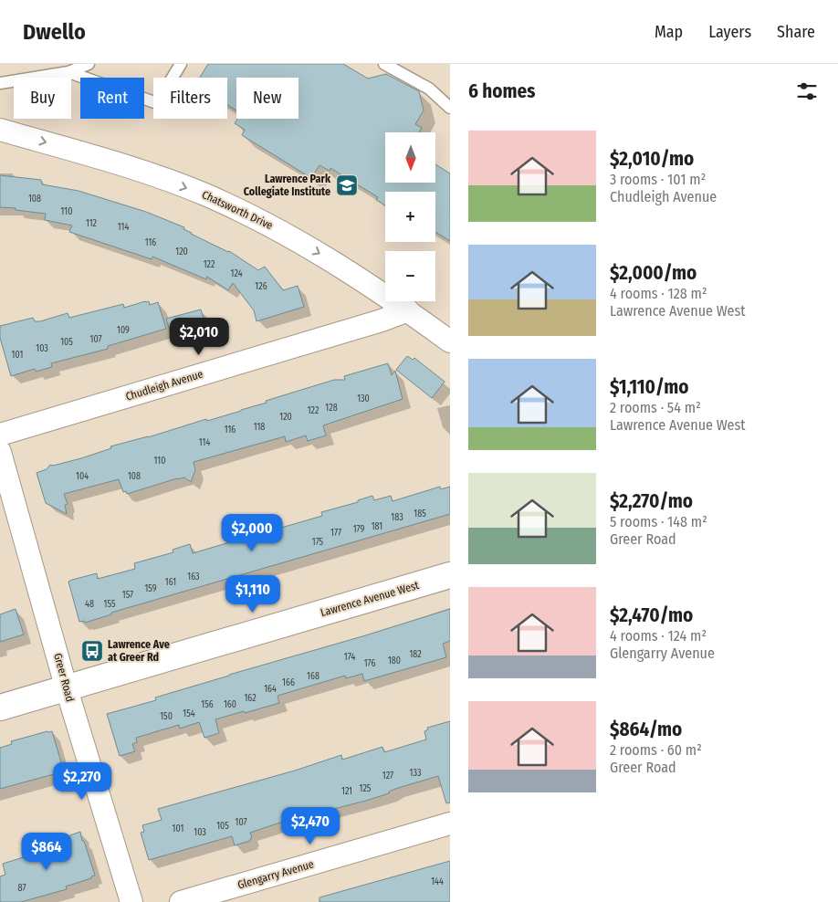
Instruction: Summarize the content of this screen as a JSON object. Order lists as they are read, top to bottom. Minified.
{"streets":{"main road":["Lawrence Avenue West"],"street":["Chatsworth Drive","Chudleigh Avenue","Greer Road","Glengarry Avenue"]},"crossings":[["Chatsworth Drive","Chudleigh Avenue"],["Lawrence Avenue West","Greer Road"]],"one_way":["Chatsworth Drive"],"places":{"school or university":["Lawrence Park Collegiate Institute"],"bus stop":["Lawrence Ave at Greer Rd"]},"house_numbers":["108","110","112","114","116","120","122","124","126","109","107","105","103","101","130","128","122","120","118","116","114","110","104","108","185","183","181","179","177","175","163","161","159","157","48","155","182","174","180","176","168","166","164","162","156","160","154","150","133","127","125","121","107","105","101","103","144","87"],"north":"bottom","page":{"header":"Dwello","nav":["Map","Layers","Share"],"heading":"6 homes","chip":["Buy","Rent","Filters","New"],"list":[{"name":"$2,010/mo","note":"3 rooms · 101 m² · Chudleigh Avenue"},{"name":"$2,000/mo","note":"4 rooms · 128 m² · Lawrence Avenue West"},{"name":"$1,110/mo","note":"2 rooms · 54 m² · Lawrence Avenue West"},{"name":"$2,270/mo","note":"5 rooms · 148 m² · Greer Road"},{"name":"$2,470/mo","note":"4 rooms · 124 m² · Glengarry Avenue"},{"name":"$864/mo","note":"2 rooms · 60 m² · Greer Road"}],"map_buttons":["+","−"],"price":["$2,010","$2,000","$1,110","$2,270","$2,470","$864"]}}
